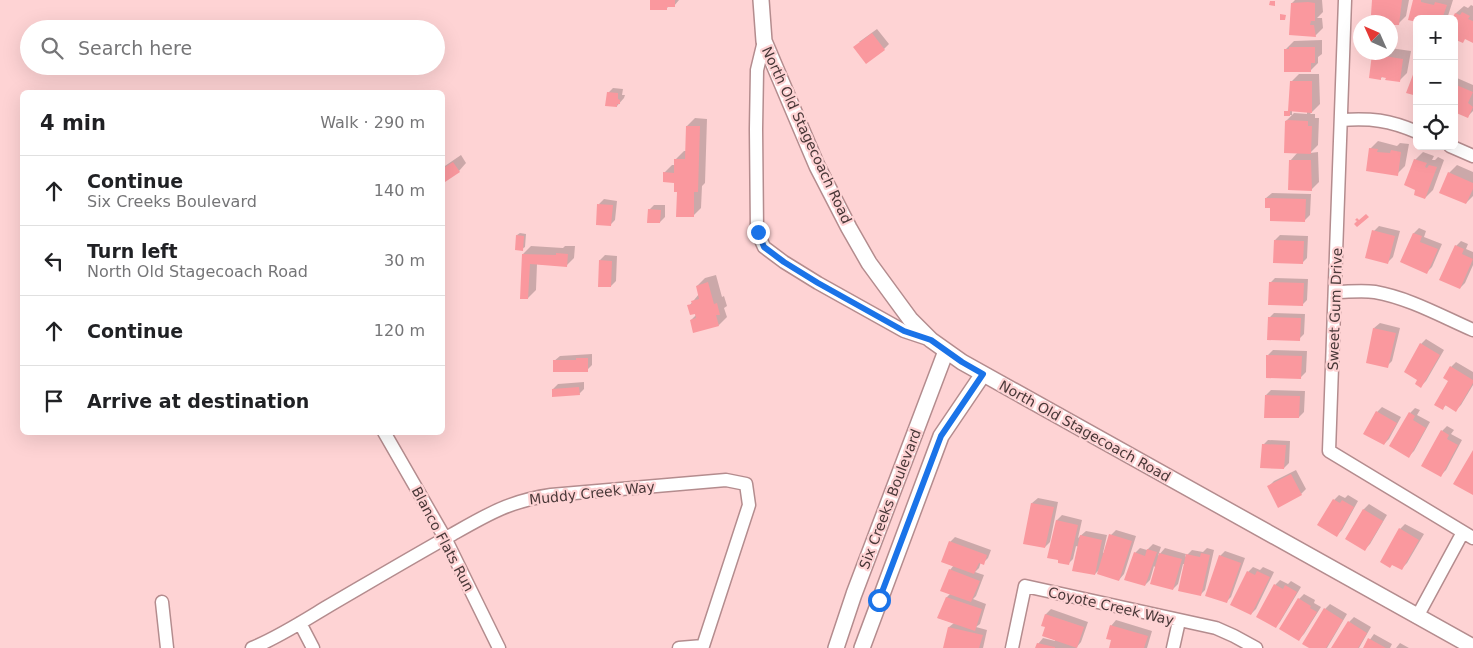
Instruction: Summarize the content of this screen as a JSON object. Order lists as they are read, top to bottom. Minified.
{"streets":{"street":["North Old Stagecoach Road","Sweet Gum Drive","Muddy Creek Way","Six Creeks Boulevard","Blanco Flats Run","Coyote Creek Way"]},"crossings":[["North Old Stagecoach Road","Six Creeks Boulevard"],["Muddy Creek Way","Blanco Flats Run"]],"north":"top left","page":{"map_buttons":["+","−"],"search":"Search here","heading":["4 min","Walk · 290 m"],"list":[["Continue","Six Creeks Boulevard","140 m"],["Turn left","North Old Stagecoach Road","30 m"],["Continue","120 m"],"Arrive at destination"]}}
